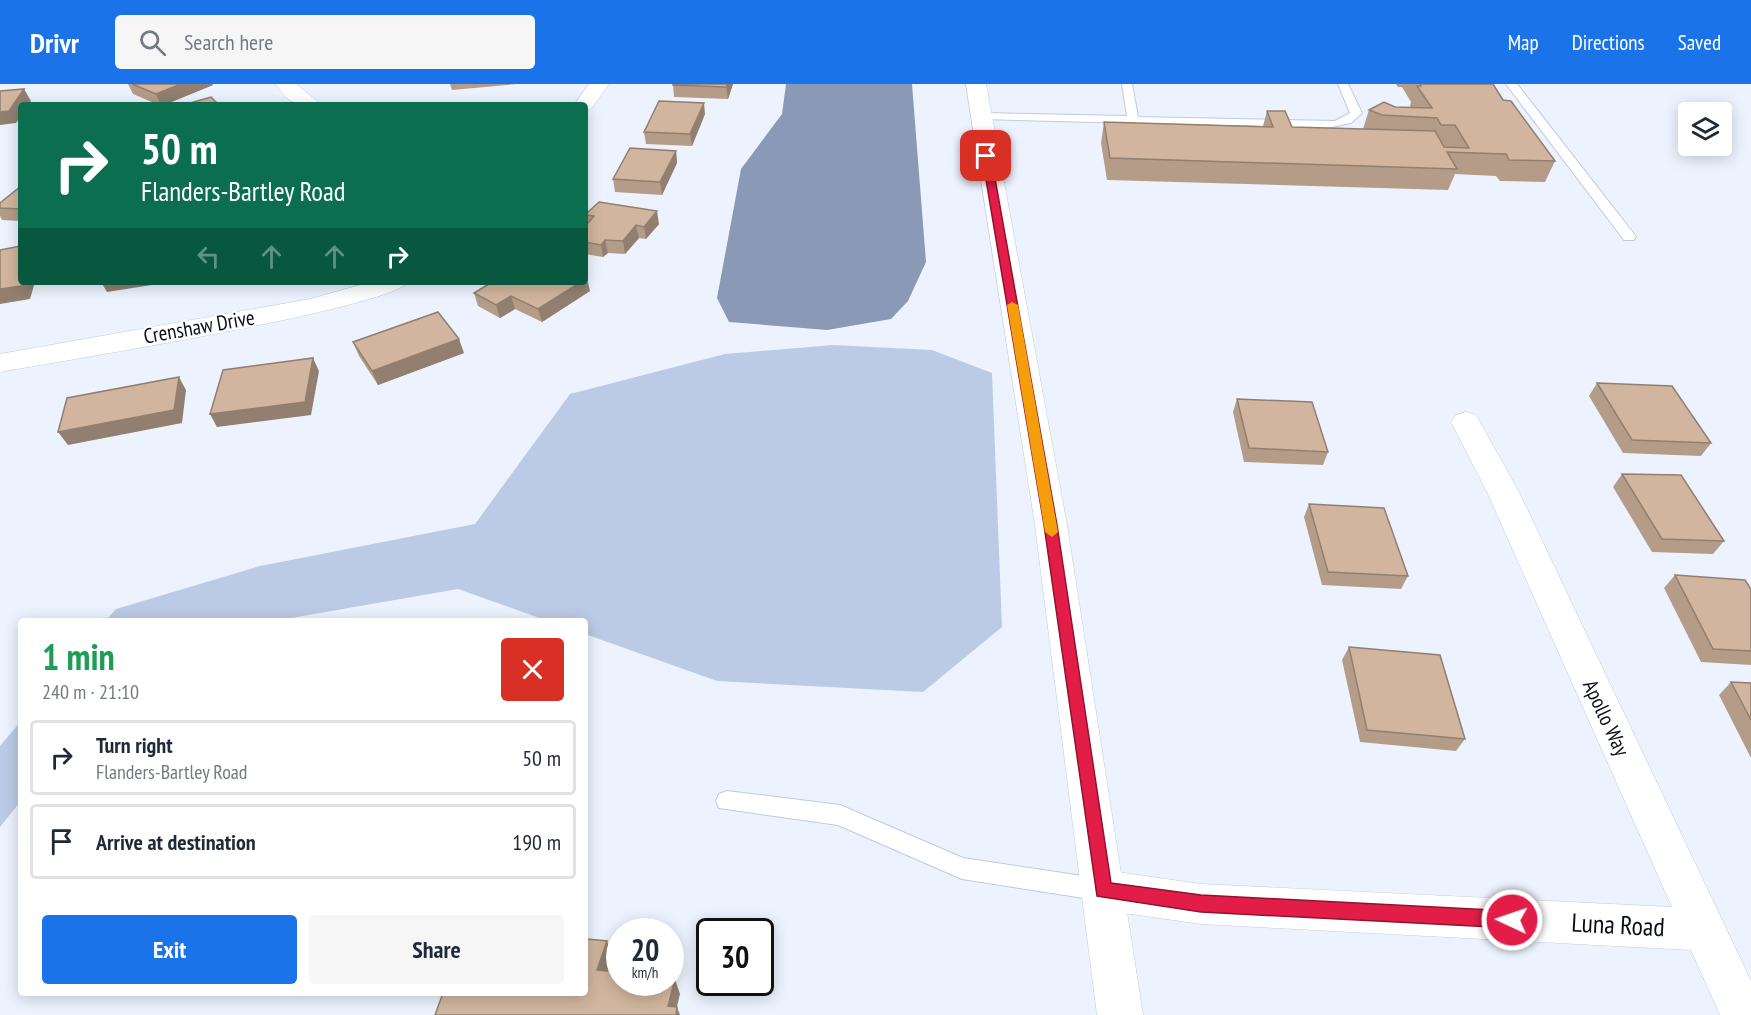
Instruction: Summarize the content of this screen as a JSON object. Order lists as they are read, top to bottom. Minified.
{"streets":{"street":["Crenshaw Drive","Apollo Way","Luna Road"]},"crossings":[["Apollo Way","Luna Road"]],"page":{"header":"Drivr","search":"Search here","nav":["Map","Directions","Saved"],"turn":["50 m","Flanders-Bartley Road"],"heading":["1 min","240 m · 21:10"],"list":[{"name":"Turn right","note":"Flanders-Bartley Road","value":"50 m"},{"name":"Arrive at destination","value":"190 m"}],"buttons":["Exit","Share"],"speed":"20 km/h","limit":"30"}}
